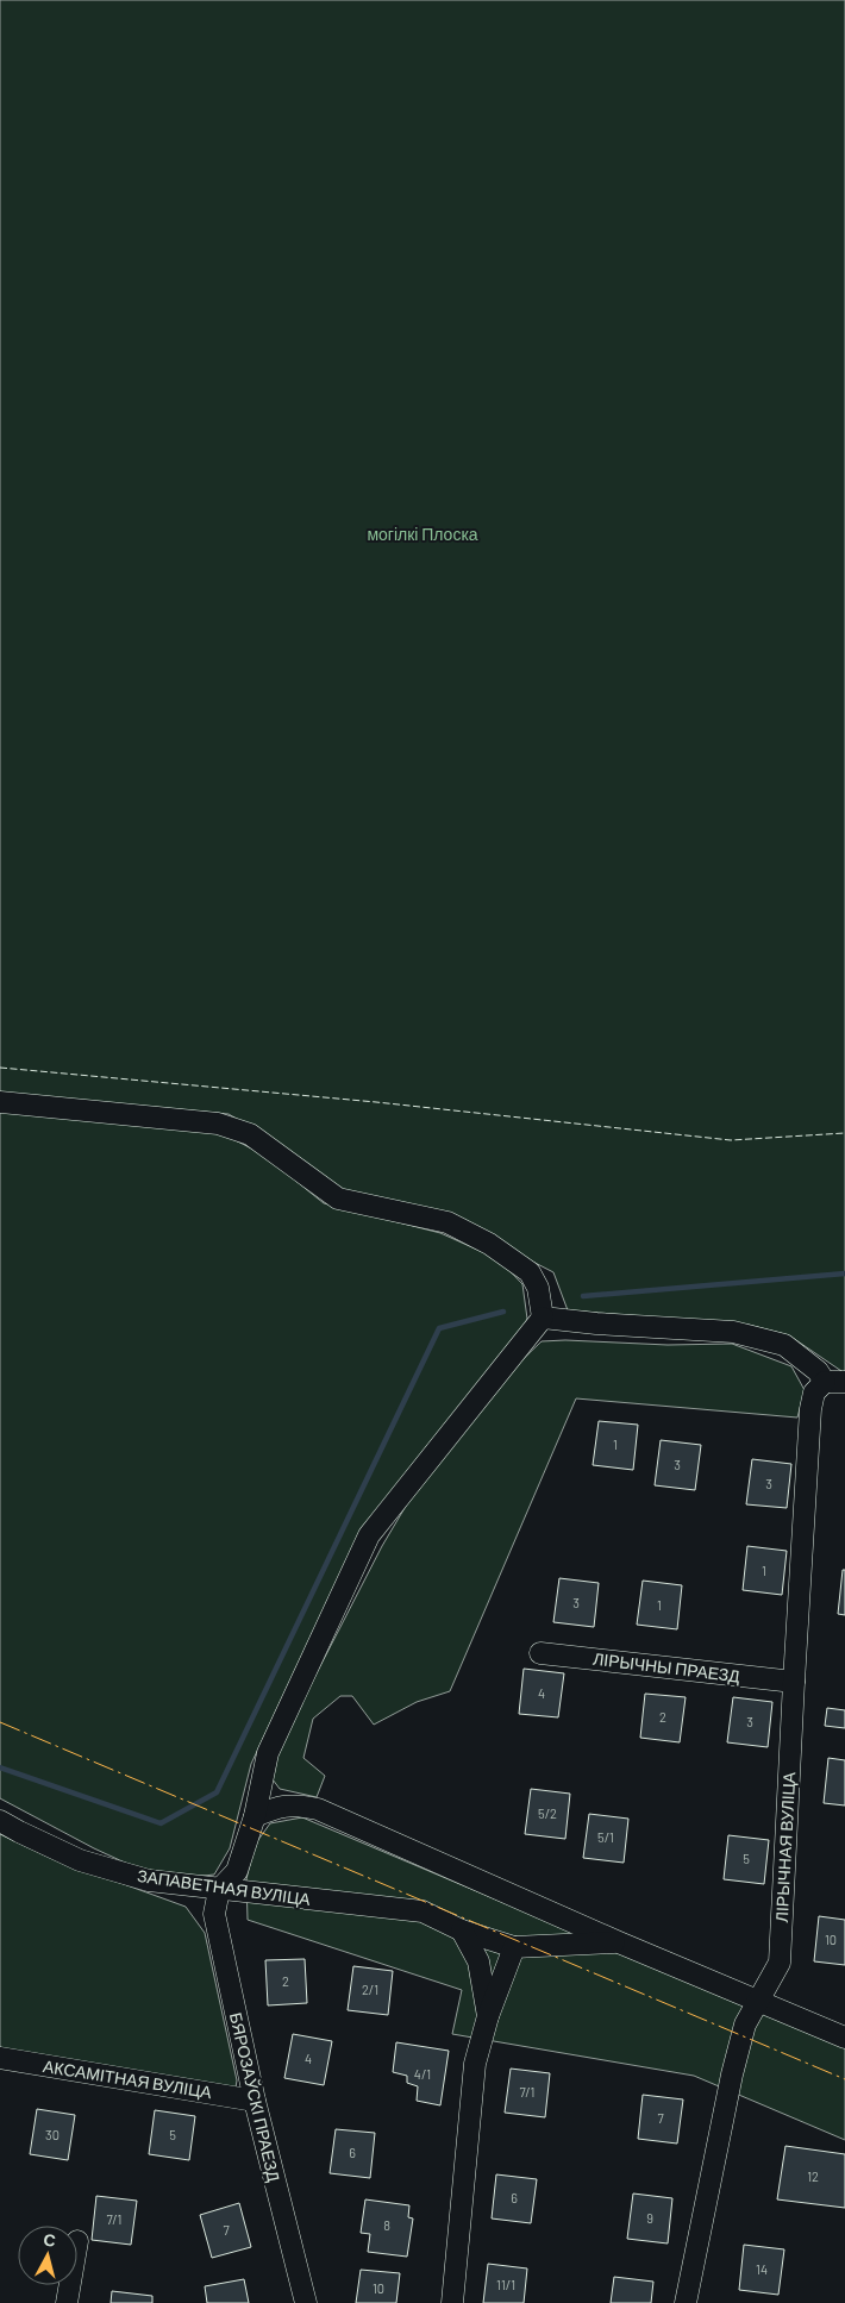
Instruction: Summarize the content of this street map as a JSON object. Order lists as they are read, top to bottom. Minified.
{"streets":{"street":["ЛІРЫЧНЫ ПРАЕЗД","ЛІРЫЧНАЯ ВУЛІЦА","ЗАПАВЕТНАЯ ВУЛІЦА","АКСАМІТНАЯ ВУЛІЦА","БЯРОЗАЎСКІ ПРАЕЗД"]},"crossings":[["ЛІРЫЧНЫ ПРАЕЗД","ЛІРЫЧНАЯ ВУЛІЦА"],["ЗАПАВЕТНАЯ ВУЛІЦА","БЯРОЗАЎСКІ ПРАЕЗД"],["АКСАМІТНАЯ ВУЛІЦА","БЯРОЗАЎСКІ ПРАЕЗД"]],"parks":["могілкі Плоска"],"house_numbers":["1","3","3","1","3","1","4","2","3","5/2","5/1","5","10","2","2/1","4","4/1","7/1","7","30","5","6","12","6","9","7/1","8","7","14","11/1","10"],"north":"top"}
